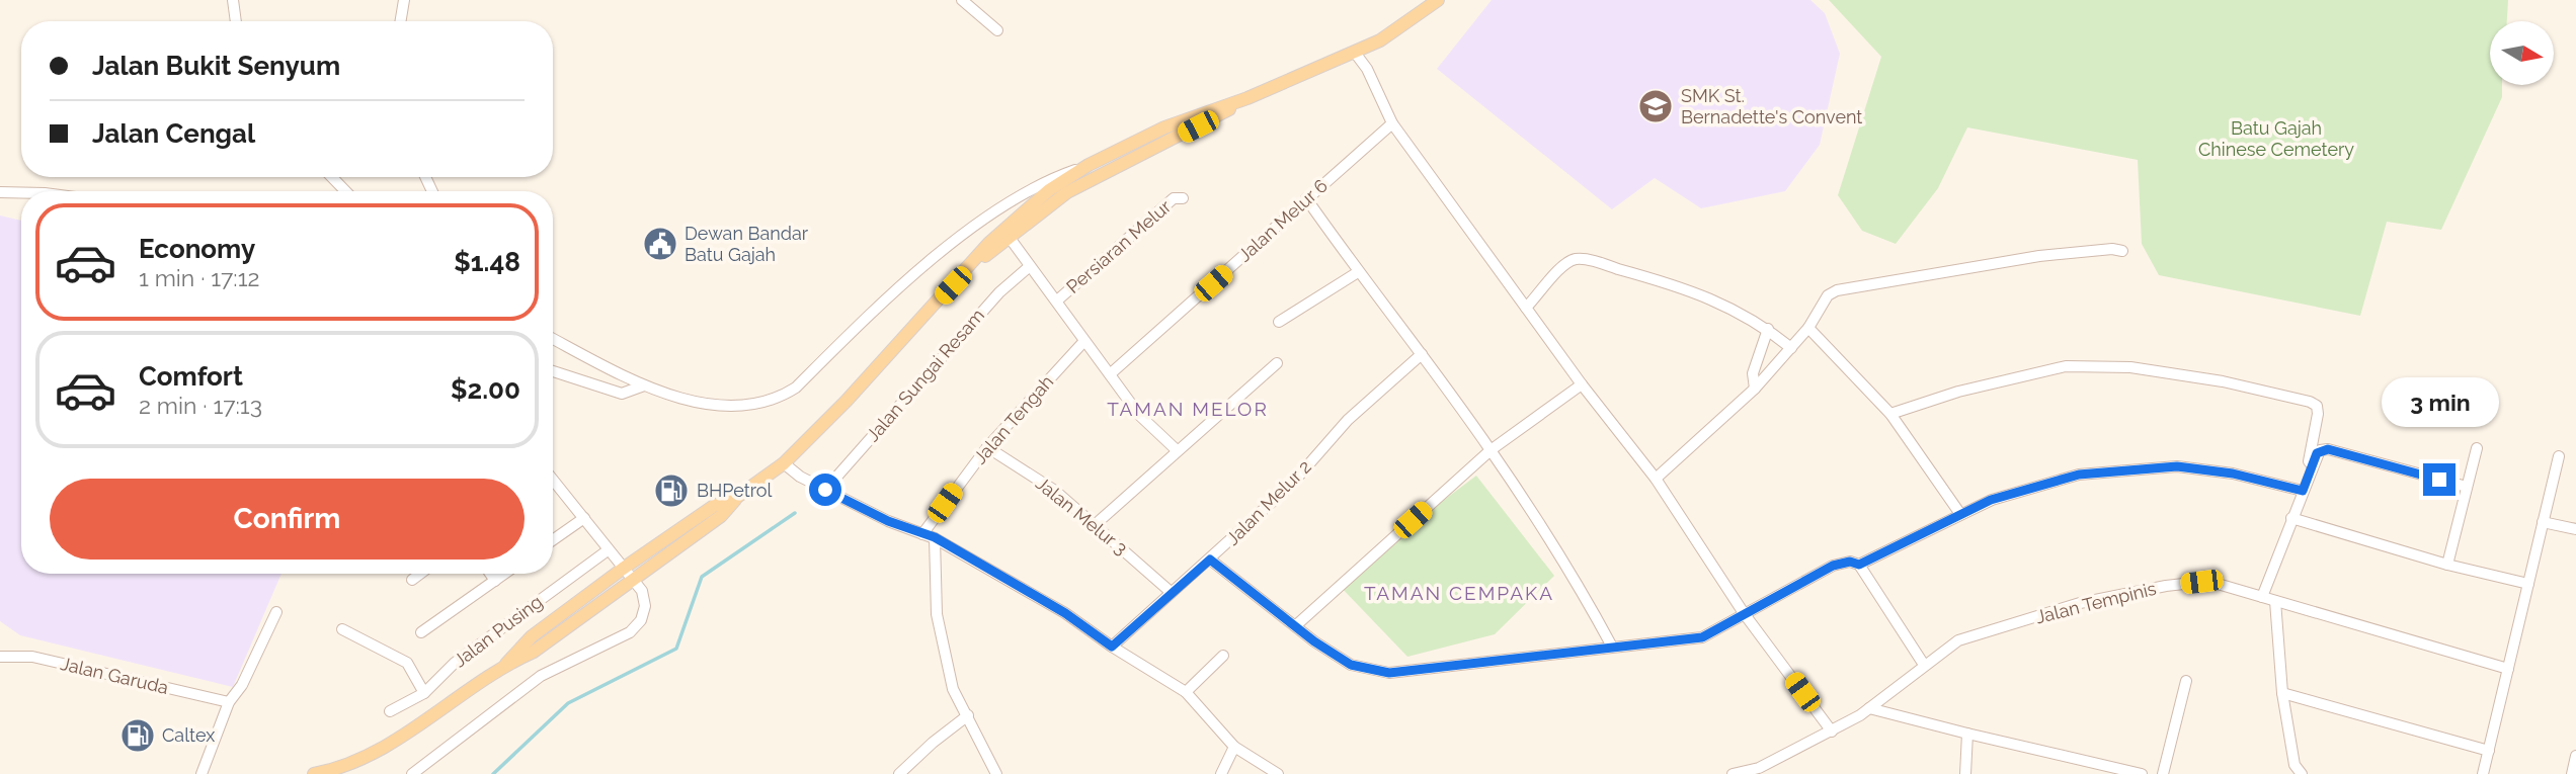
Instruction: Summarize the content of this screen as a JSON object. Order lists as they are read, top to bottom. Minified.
{"streets":{"street":["Jalan Melur 6","Persiaran Melur","Jalan Sungai Resam","Jalan Tengah","Jalan Melur 2","Jalan Melur 3","Jalan Tempinis","Jalan Pusing","Jalan Garuda"]},"crossings":[["Jalan Tengah","Jalan Melur 3"],["Jalan Melur 2","Jalan Melur 3"]],"districts":["TAMAN MELOR","TAMAN CEMPAKA"],"parks":["Batu Gajah Chinese Cemetery"],"places":{"school or university":["SMK St. Bernadette's Convent"],"public building":["Dewan Bandar Batu Gajah"],"fuel station":["BHPetrol","Caltex"]},"north":"right","page":{"banner":["Jalan Bukit Senyum","Jalan Cengal"],"list":[{"name":"Economy","note":"1 min · 17:12","value":"$1.48"},{"name":"Comfort","note":"2 min · 17:13","value":"$2.00"}],"bubble":"3 min","buttons":"Confirm"}}
